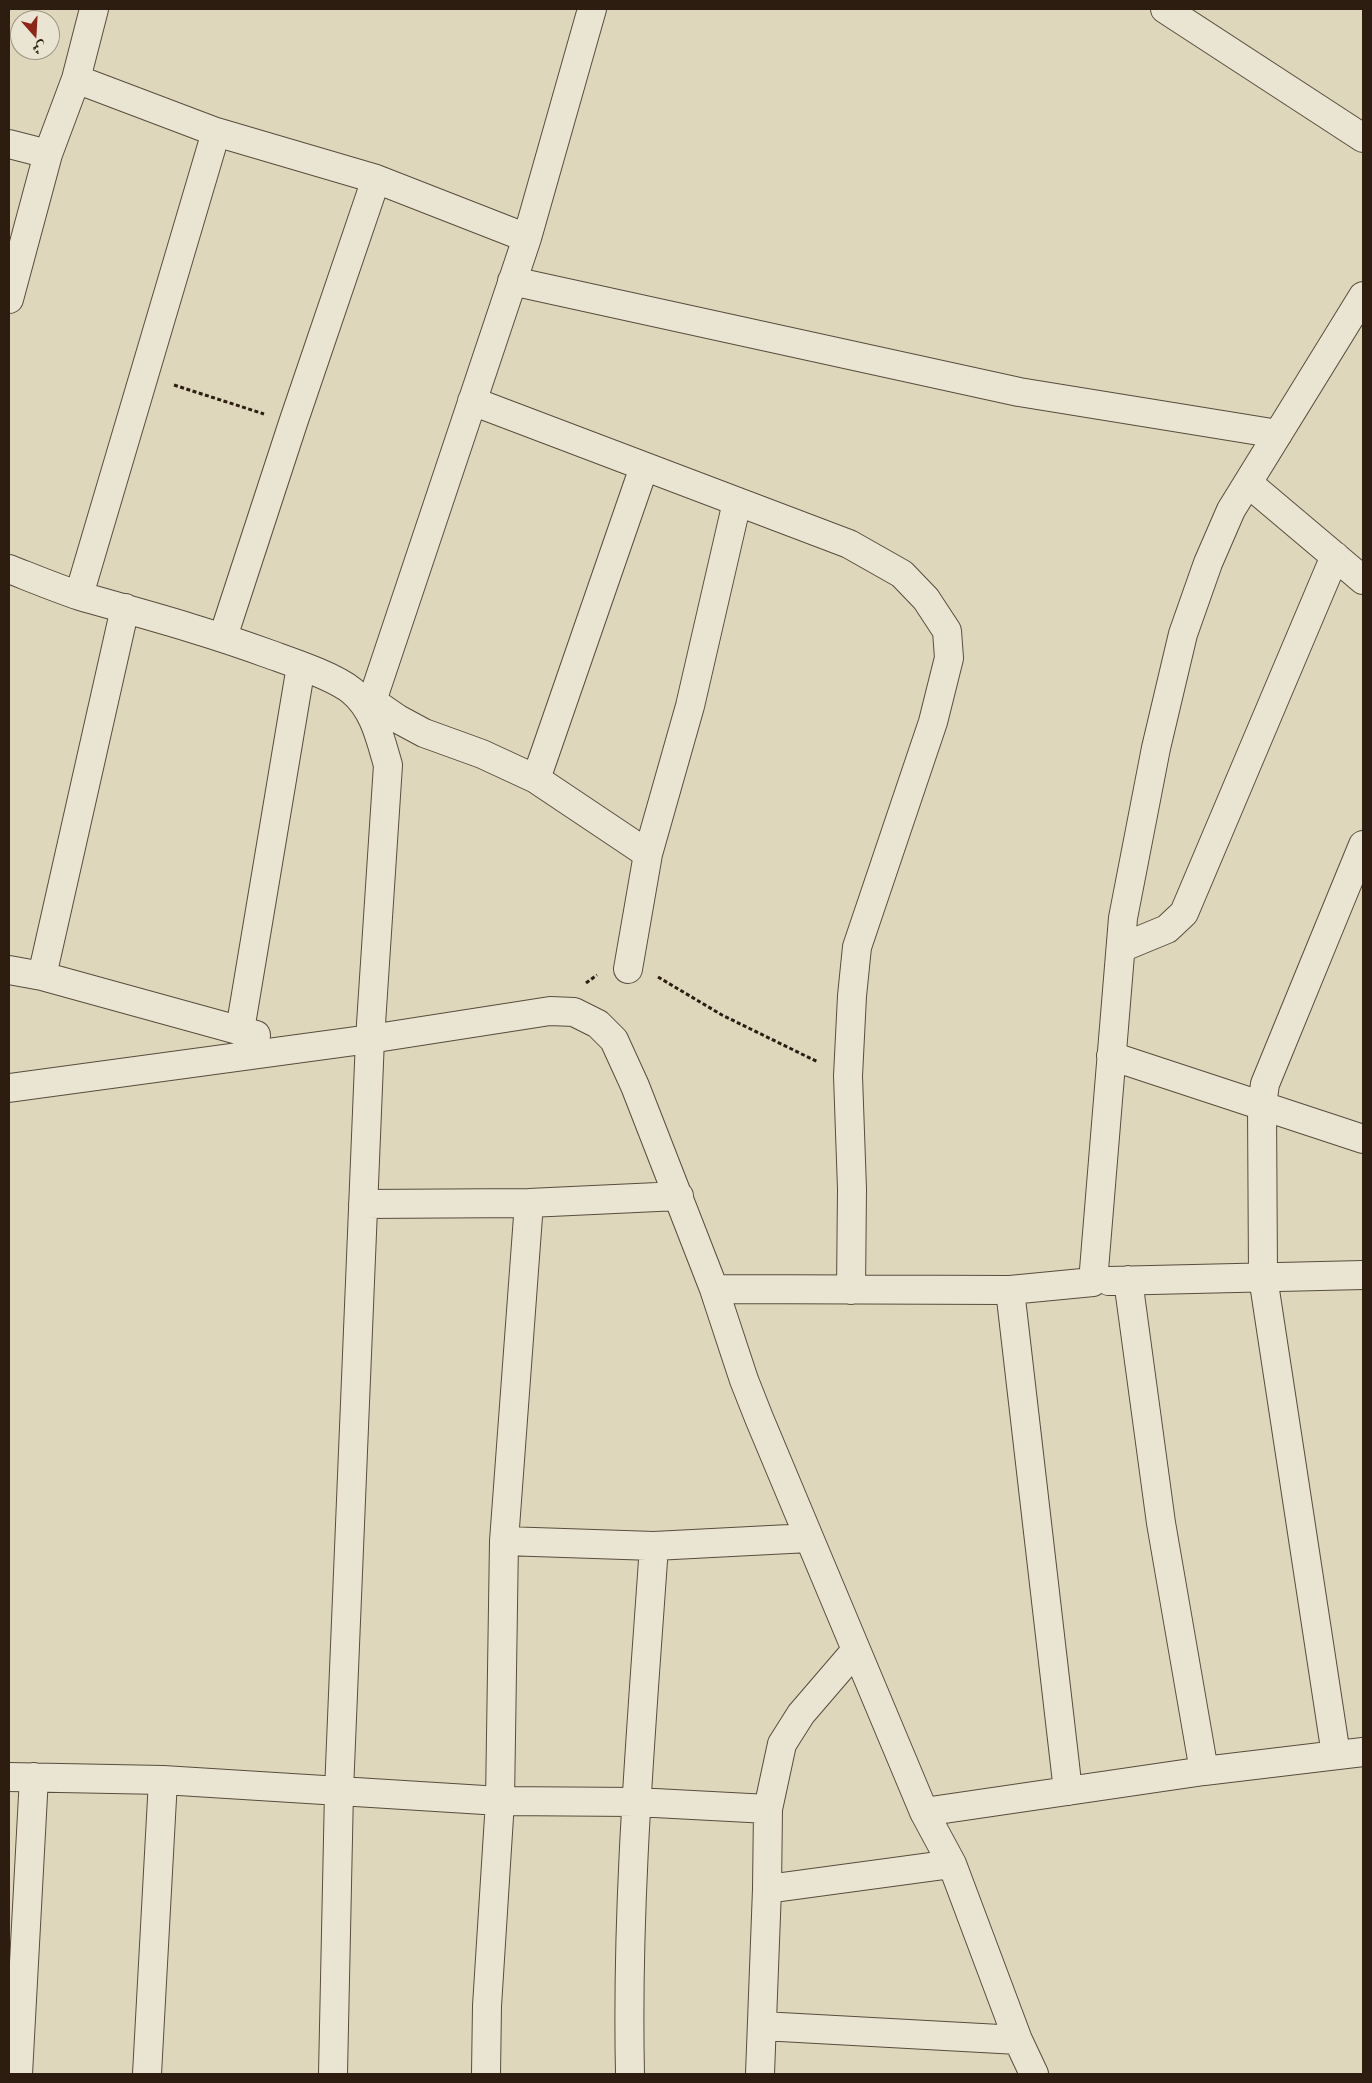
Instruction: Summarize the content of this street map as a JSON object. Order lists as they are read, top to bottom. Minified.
{"north":"bottom"}
